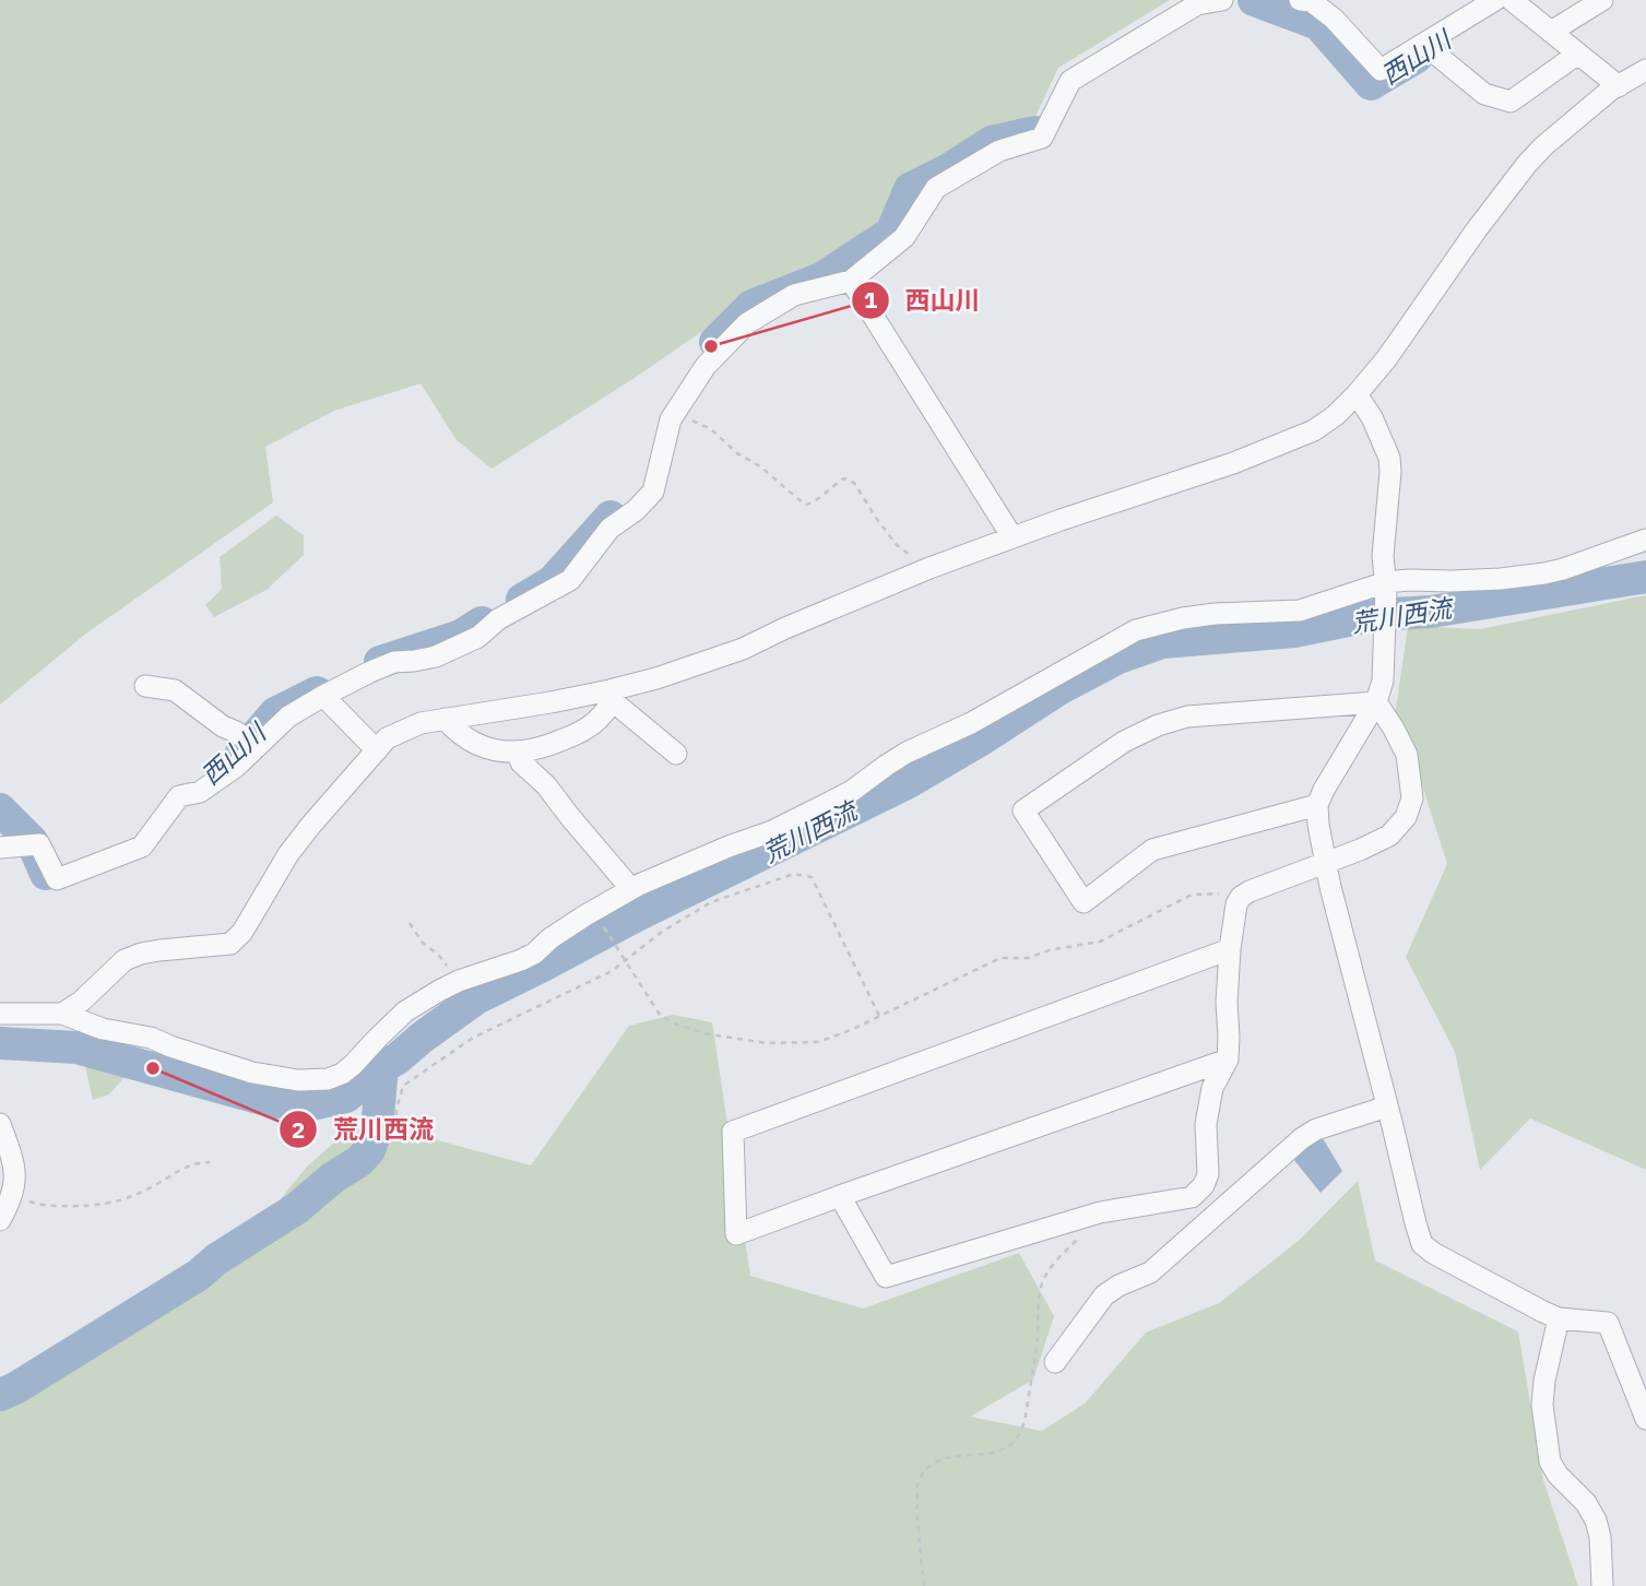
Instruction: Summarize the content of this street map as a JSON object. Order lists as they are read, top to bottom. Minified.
{"water":["西山川","荒川西流"],"places":["西山川","荒川西流"]}
